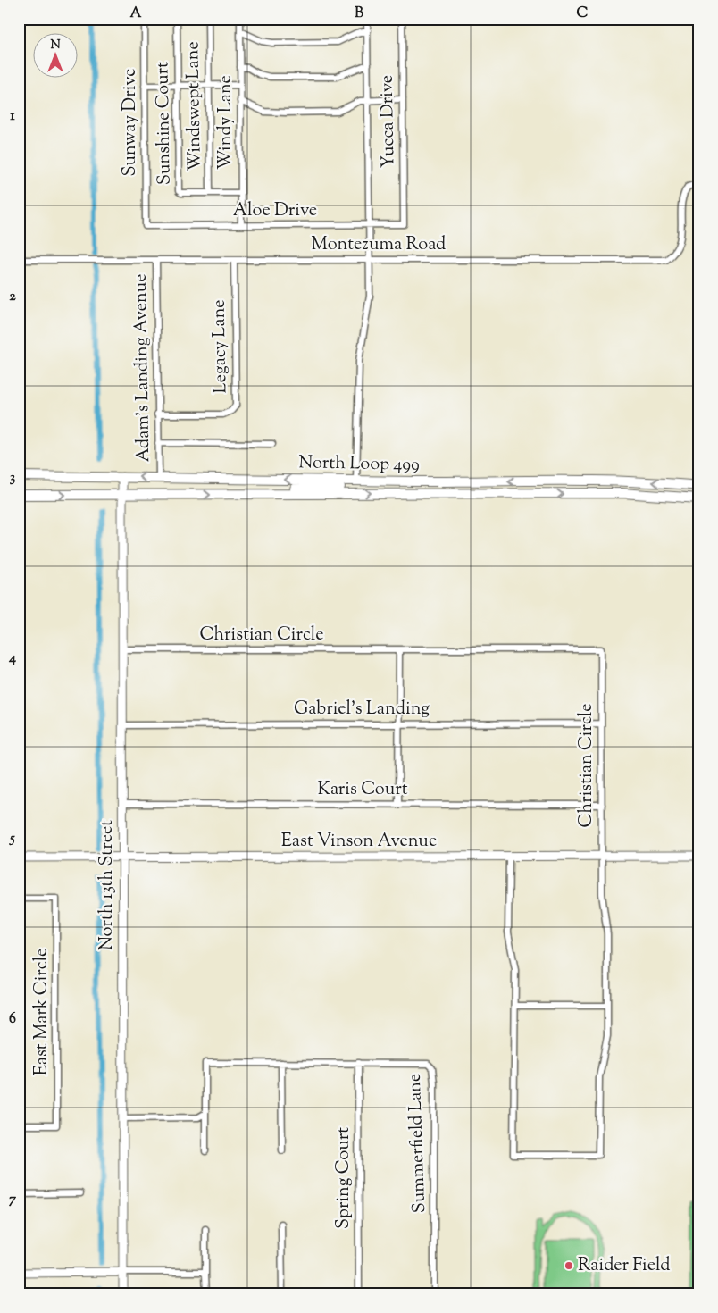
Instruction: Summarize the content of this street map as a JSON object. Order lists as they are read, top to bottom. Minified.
{"streets":{"main road":["North Loop 499"],"street":["Windswept Lane","Yucca Drive","Sunway Drive","Windy Lane","Sunshine Court","Aloe Drive","Montezuma Road","Legacy Lane","Adam's Landing Avenue","Christian Circle","Gabriel's Landing","Karis Court","East Vinson Avenue","North 13th Street","East Mark Circle","Summerfield Lane","Spring Court"]},"crossings":[["Windswept Lane","Sunshine Court"],["Yucca Drive","Aloe Drive"],["Sunway Drive","Aloe Drive"],["Windy Lane","Sunshine Court"],["Windy Lane","Aloe Drive"],["Montezuma Road","Legacy Lane"],["Montezuma Road","Adam's Landing Avenue"],["Legacy Lane","Adam's Landing Avenue"],["Adam's Landing Avenue","North Loop 499"],["North Loop 499","North 13th Street"],["Christian Circle","Gabriel's Landing"],["Christian Circle","Karis Court"],["Christian Circle","East Vinson Avenue"],["Christian Circle","North 13th Street"],["Gabriel's Landing","North 13th Street"],["Karis Court","North 13th Street"],["East Vinson Avenue","North 13th Street"],["Summerfield Lane","Spring Court"]],"places":["Raider Field"],"north":"top","grid":{"columns":["A","B","C"],"rows":["1","2","3","4","5","6","7"]}}
